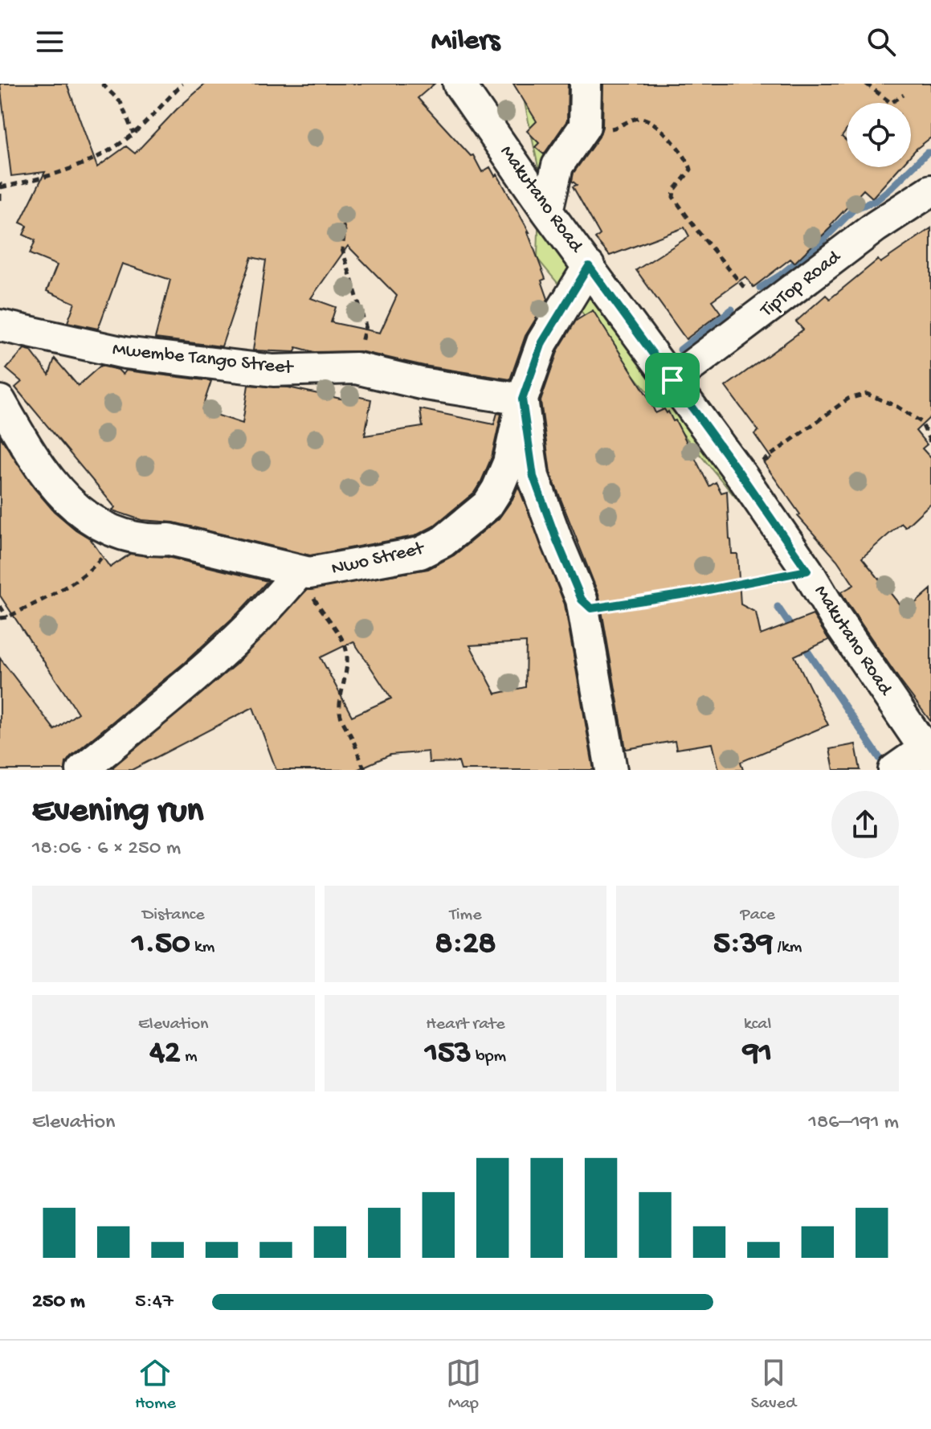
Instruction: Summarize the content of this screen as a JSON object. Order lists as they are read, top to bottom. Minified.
{"streets":{"street":["Makutano Road","TipTop Road","Mwembe Tango Street","Nwo Street"]},"crossings":[["Makutano Road","TipTop Road"],["Makutano Road","Nwo Street"],["Mwembe Tango Street","Nwo Street"]],"page":{"header":"Milers","heading":["Evening run","18:06 · 6 × 250 m"],"stats":[["Distance","1.50 km"],["Time","8:28"],["Pace","5:39 /km"],["Elevation","42 m"],["Heart rate","153 bpm"],["kcal","91"]],"chart":["Elevation","186–191 m"],"list":[{"name":"250 m","note":"5:47"}],"tabs":["Home","Map","Saved"]}}
